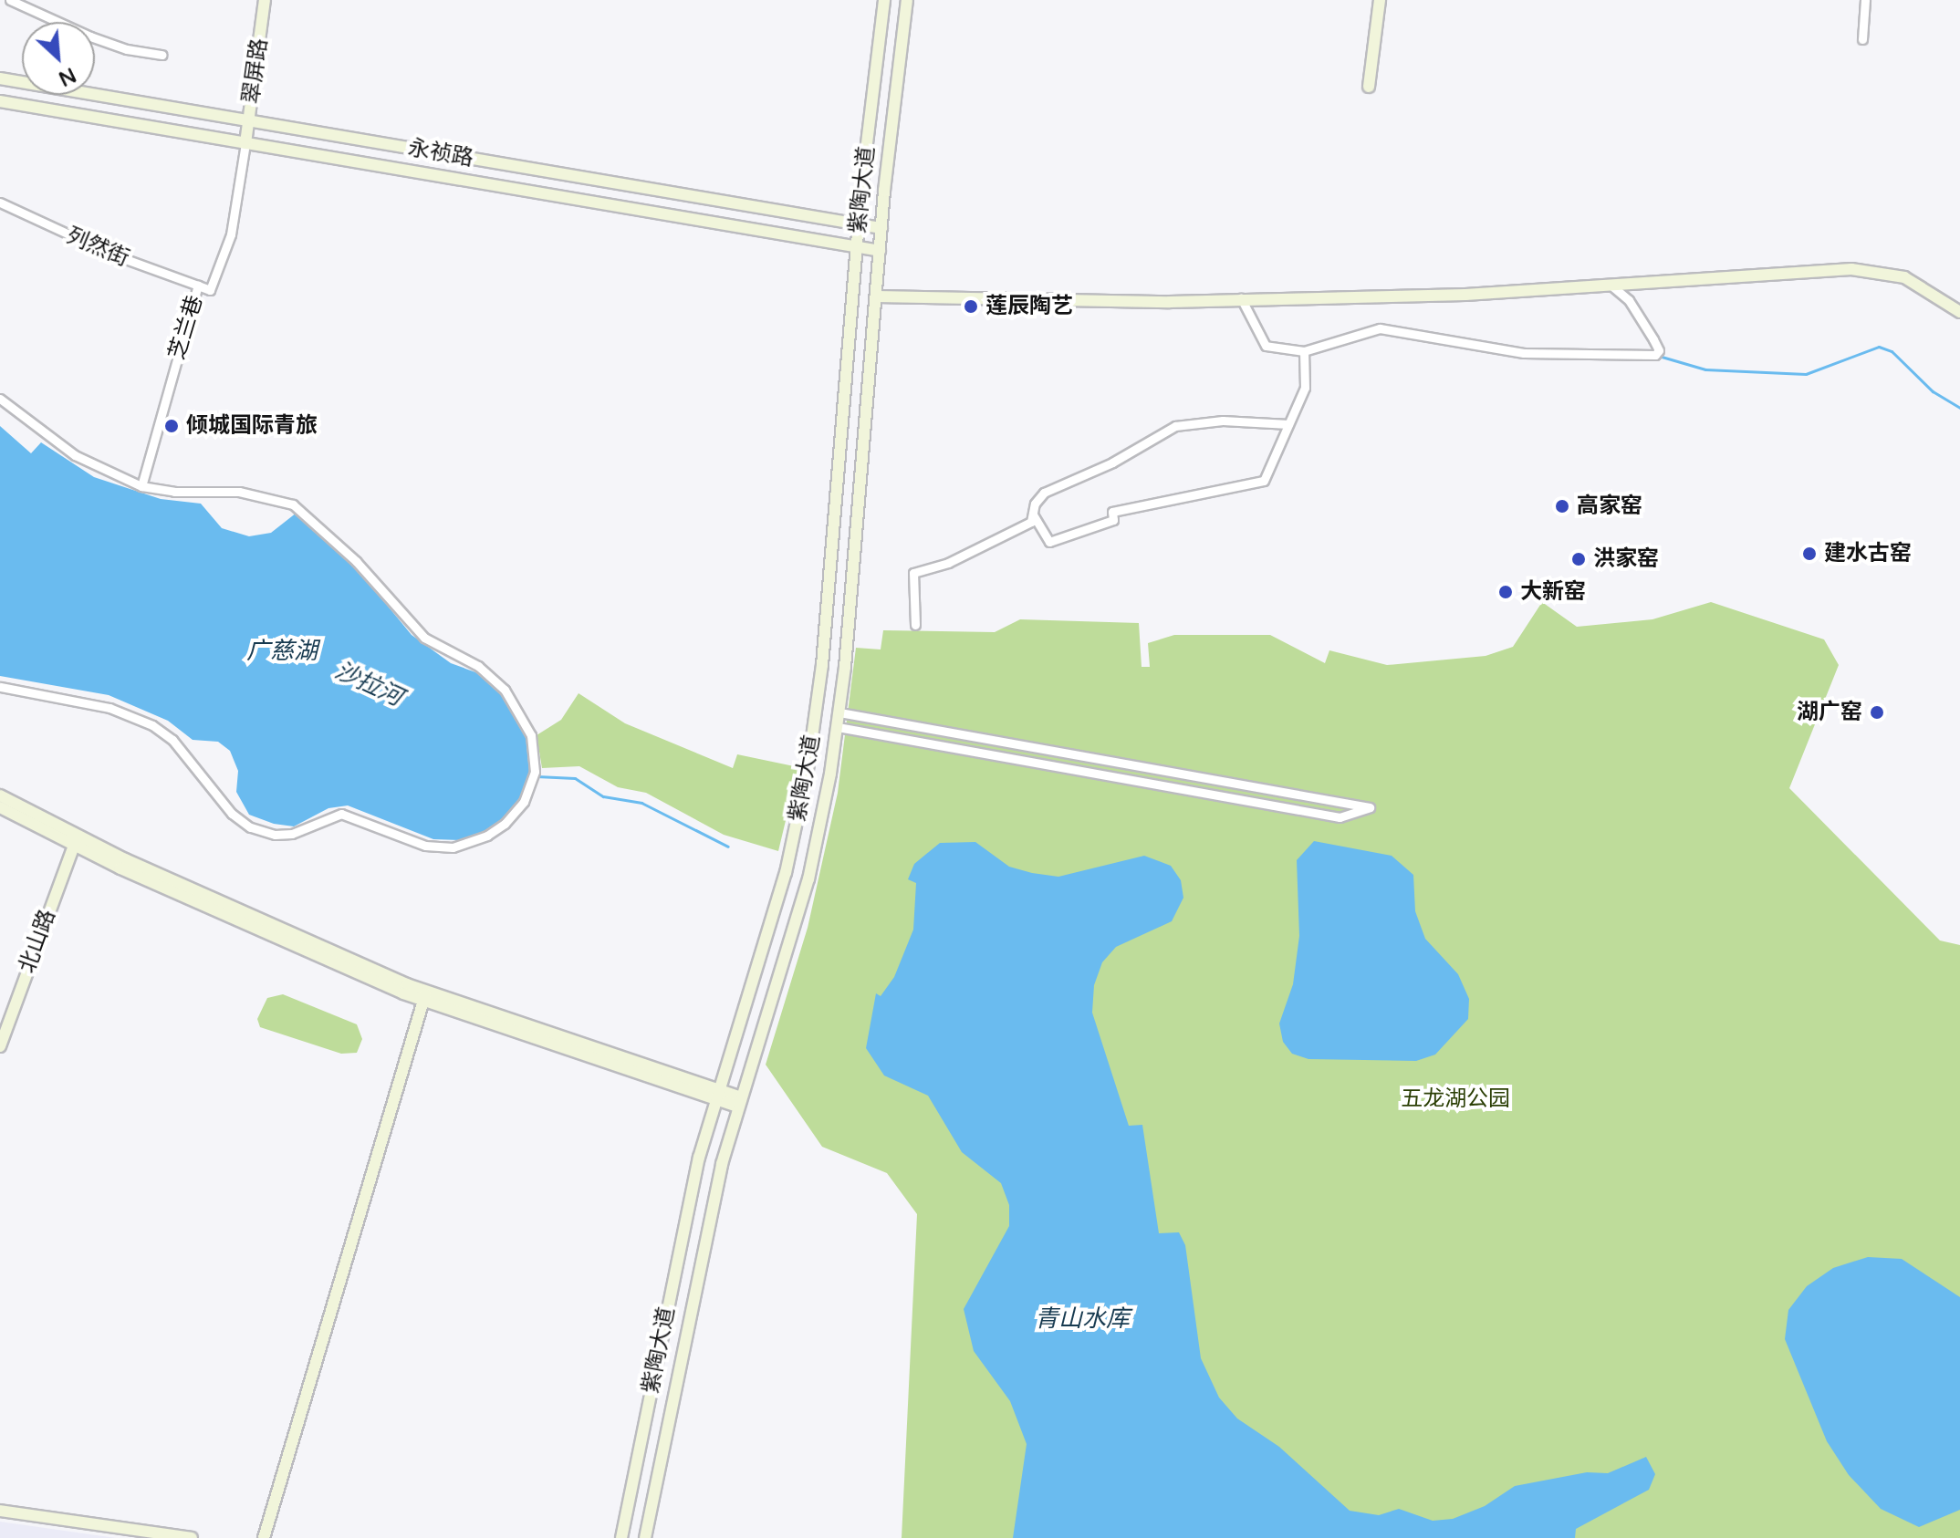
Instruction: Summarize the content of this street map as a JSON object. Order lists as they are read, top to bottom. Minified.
{"streets":{"main road":["翠屏路","永祯路","紫陶大道","北山路"],"street":["列然街","芝兰巷"]},"crossings":[["翠屏路","永祯路"],["翠屏路","芝兰巷"],["永祯路","紫陶大道"],["永祯路","芝兰巷"],["列然街","芝兰巷"]],"water":["广慈湖","沙拉河","青山水库"],"parks":["五龙湖公园"],"places":["莲辰陶艺","倾城国际青旅","高家窑","建水古窑","洪家窑","大新窑","湖广窑"],"north":"bottom right"}
